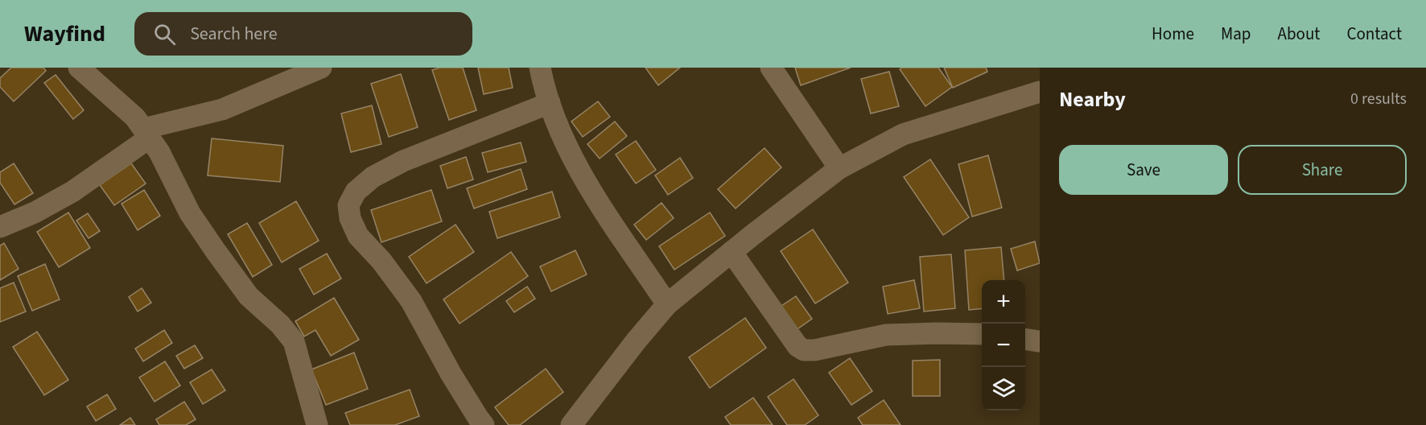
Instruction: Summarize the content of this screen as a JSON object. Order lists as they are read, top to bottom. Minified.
{"page":{"header":"Wayfind","search":"Search here","nav":["Home","Map","About","Contact"],"heading":["Nearby","0 results"],"buttons":["Save","Share"],"map_buttons":["+","−"]}}
